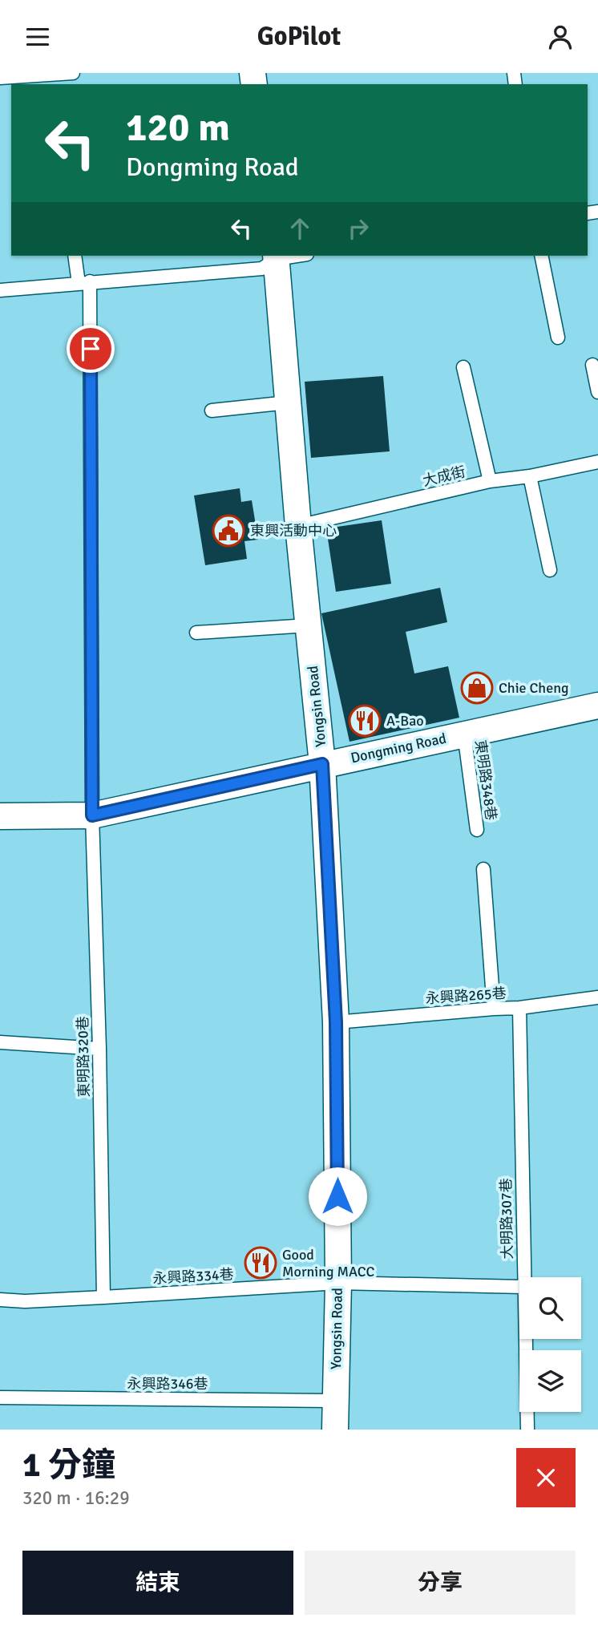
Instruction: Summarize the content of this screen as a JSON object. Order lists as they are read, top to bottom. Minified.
{"streets":{"street":["Yongsin Road","Dongming Road"],"lane":["大成街","東明路348巷","永興路265巷","東明路320巷","大明路307巷","永興路334巷","永興路346巷"]},"crossings":[["大成街","Yongsin Road"],["Yongsin Road","Dongming Road"],["Yongsin Road","永興路265巷"],["Yongsin Road","永興路334巷"],["Yongsin Road","永興路346巷"],["Dongming Road","東明路348巷"],["Dongming Road","東明路320巷"],["永興路265巷","大明路307巷"],["東明路320巷","永興路334巷"]],"places":{"public building":["東興活動中心"],"shop":["Chie Cheng"],"restaurant":["A-Bao","Good Morning MACC"]},"page":{"header":"GoPilot","turn":["120 m","Dongming Road"],"heading":["1 分鐘","320 m · 16:29"],"buttons":["結束","分享"]}}
